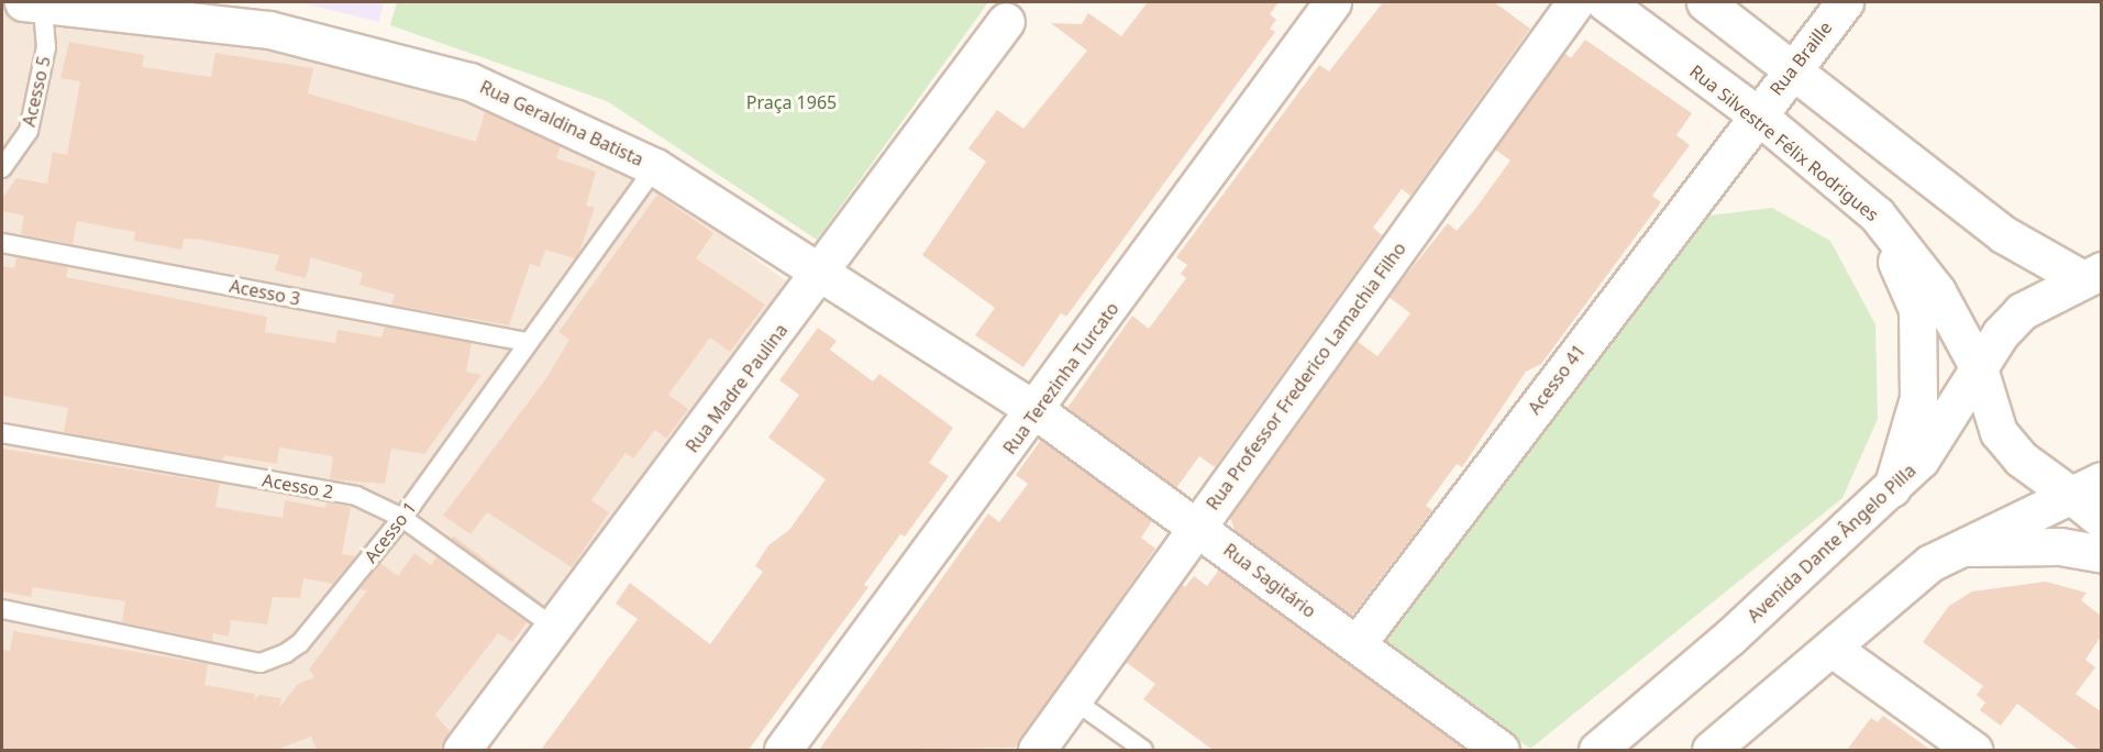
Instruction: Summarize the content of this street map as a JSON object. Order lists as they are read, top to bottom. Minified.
{"streets":{"street":["Rua Braille","Rua Geraldina Batista","Rua Silvestre Félix Rodrigues","Rua Professor Frederico Lamachia Filho","Rua Terezinha Turcato","Acesso 41","Rua Madre Paulina","Avenida Dante Ângelo Pilla","Rua Sagitário"],"lane":["Acesso 5","Acesso 3","Acesso 2","Acesso 1"]},"crossings":[["Rua Braille","Rua Silvestre Félix Rodrigues"],["Rua Braille","Acesso 41"],["Acesso 5","Rua Geraldina Batista"],["Rua Geraldina Batista","Rua Terezinha Turcato"],["Rua Geraldina Batista","Rua Madre Paulina"],["Rua Geraldina Batista","Acesso 1"],["Rua Geraldina Batista","Rua Sagitário"],["Rua Silvestre Félix Rodrigues","Acesso 41"],["Rua Silvestre Félix Rodrigues","Avenida Dante Ângelo Pilla"],["Acesso 3","Acesso 1"],["Rua Professor Frederico Lamachia Filho","Rua Sagitário"],["Rua Terezinha Turcato","Rua Sagitário"],["Acesso 41","Rua Sagitário"],["Rua Madre Paulina","Acesso 2"],["Acesso 2","Acesso 1"]],"parks":["Praça 1965"]}
